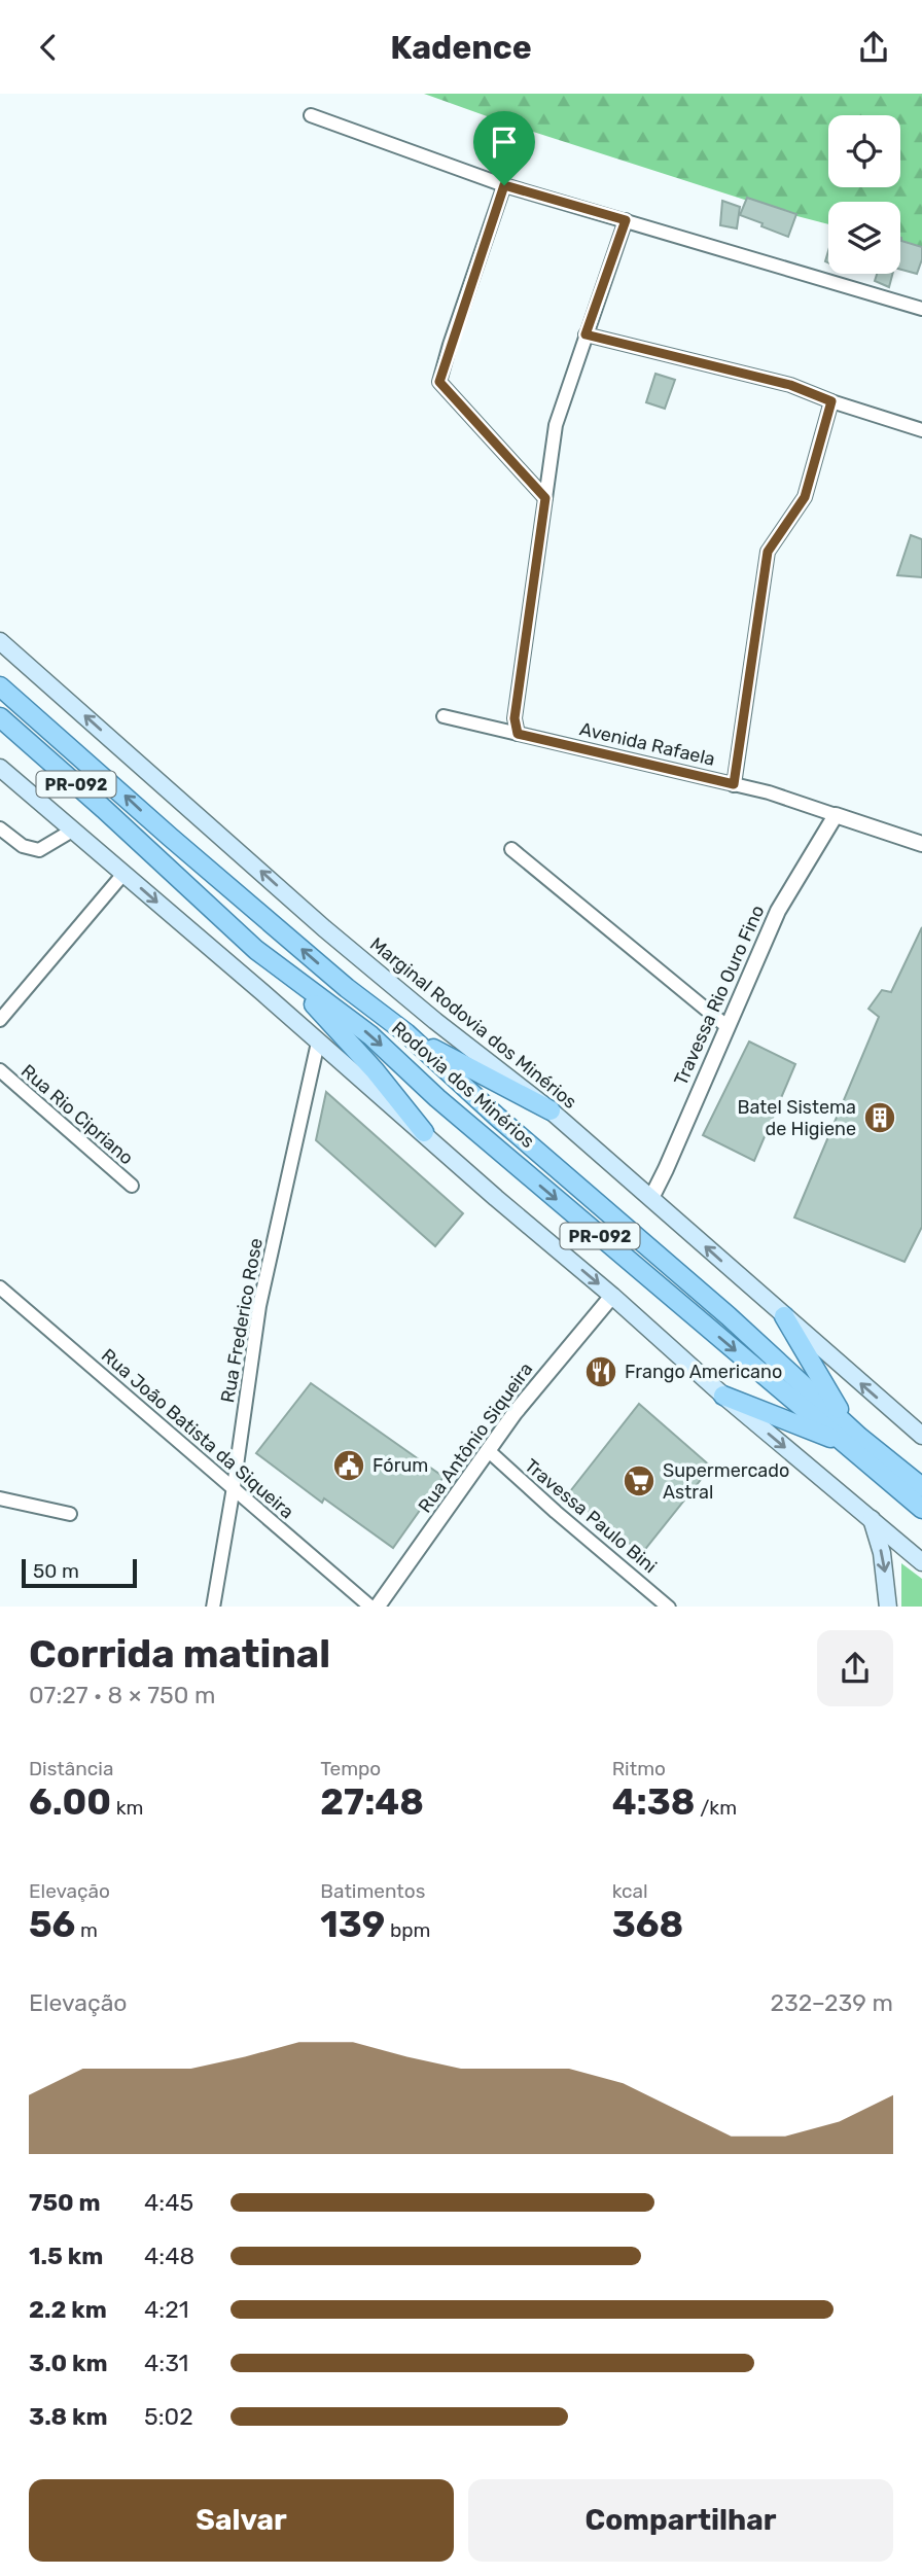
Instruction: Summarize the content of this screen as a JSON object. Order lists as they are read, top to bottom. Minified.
{"streets":{"main road":["PR-092","Marginal Rodovia dos Minérios","Rodovia dos Minérios"],"street":["Avenida Rafaela","Travessa Rio Ouro Fino","Rua Rio Cipriano","Rua Frederico Rose","Rua João Batista da Siqueira","Rua Antônio Siqueira","Travessa Paulo Bini"]},"crossings":[["Avenida Rafaela","Travessa Rio Ouro Fino"],["Travessa Rio Ouro Fino","Marginal Rodovia dos Minérios"],["Rua Frederico Rose","Rua João Batista da Siqueira"],["Rua Antônio Siqueira","Travessa Paulo Bini"]],"places":{"building":["Batel Sistema de Higiene"],"restaurant":["Frango Americano"],"public building":["Fórum"],"supermarket":["Supermercado Astral"]},"scale_bar":"50 m","page":{"header":"Kadence","scale":"50 m","heading":["Corrida matinal","07:27 · 8 × 750 m"],"stats":[["Distância","6.00 km"],["Tempo","27:48"],["Ritmo","4:38 /km"],["Elevação","56 m"],["Batimentos","139 bpm"],["kcal","368"]],"chart":["Elevação","232–239 m"],"list":[{"name":"750 m","note":"4:45"},{"name":"1.5 km","note":"4:48"},{"name":"2.2 km","note":"4:21"},{"name":"3.0 km","note":"4:31"},{"name":"3.8 km","note":"5:02"}],"buttons":["Salvar","Compartilhar"]}}
